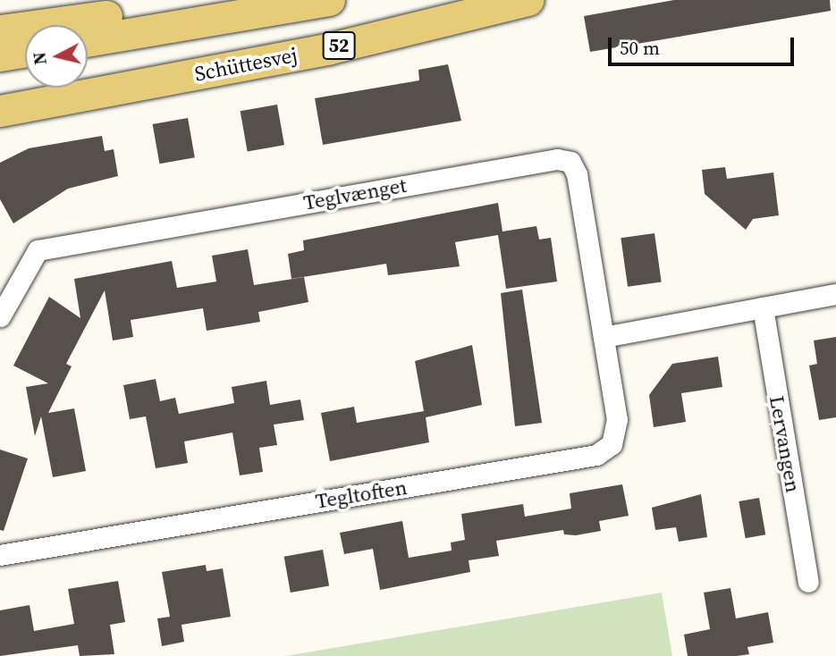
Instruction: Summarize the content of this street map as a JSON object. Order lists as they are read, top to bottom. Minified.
{"streets":{"main road":["52","Schüttesvej"],"street":["Teglvænget","Lervangen","Tegltoften"]},"crossings":[["Teglvænget","Tegltoften"]],"scale_bar":"50 m","north":"left"}
